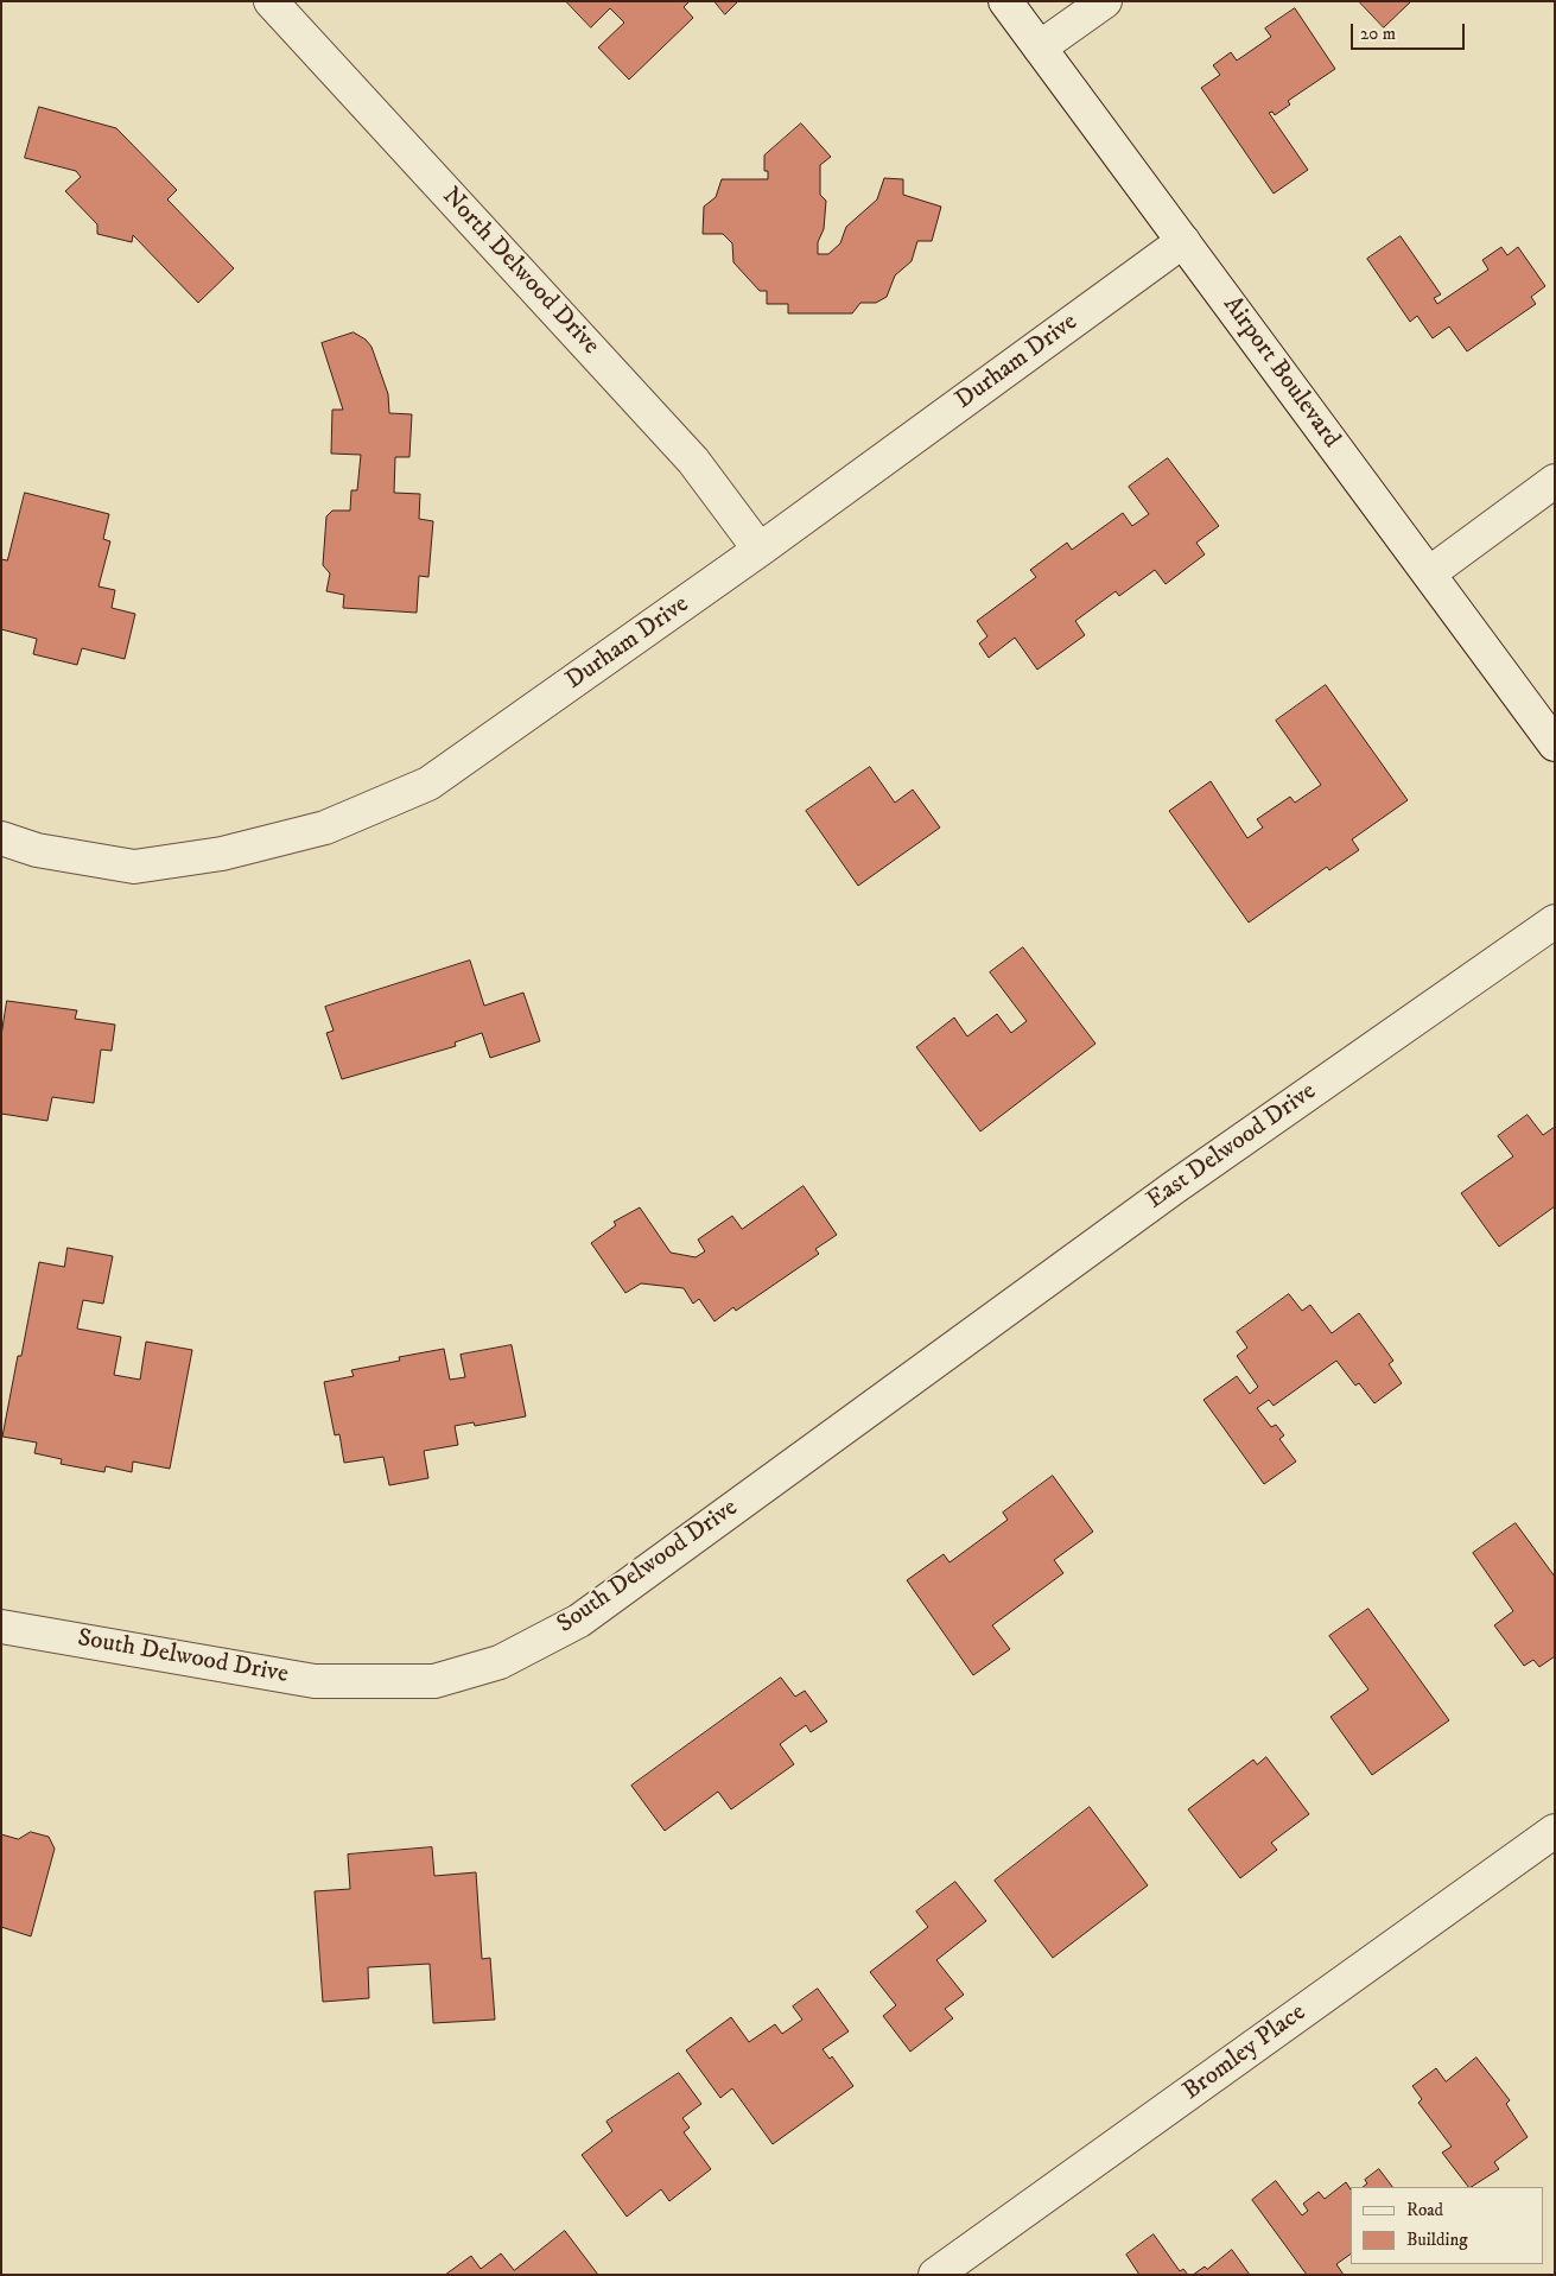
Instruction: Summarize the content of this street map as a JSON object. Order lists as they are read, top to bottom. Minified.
{"streets":{"street":["North Delwood Drive","Durham Drive","Airport Boulevard","East Delwood Drive","South Delwood Drive","Bromley Place"]},"crossings":[["North Delwood Drive","Durham Drive"],["Durham Drive","Airport Boulevard"],["East Delwood Drive","South Delwood Drive"]],"legend":["Road","Building"],"scale_bar":"20 m"}
